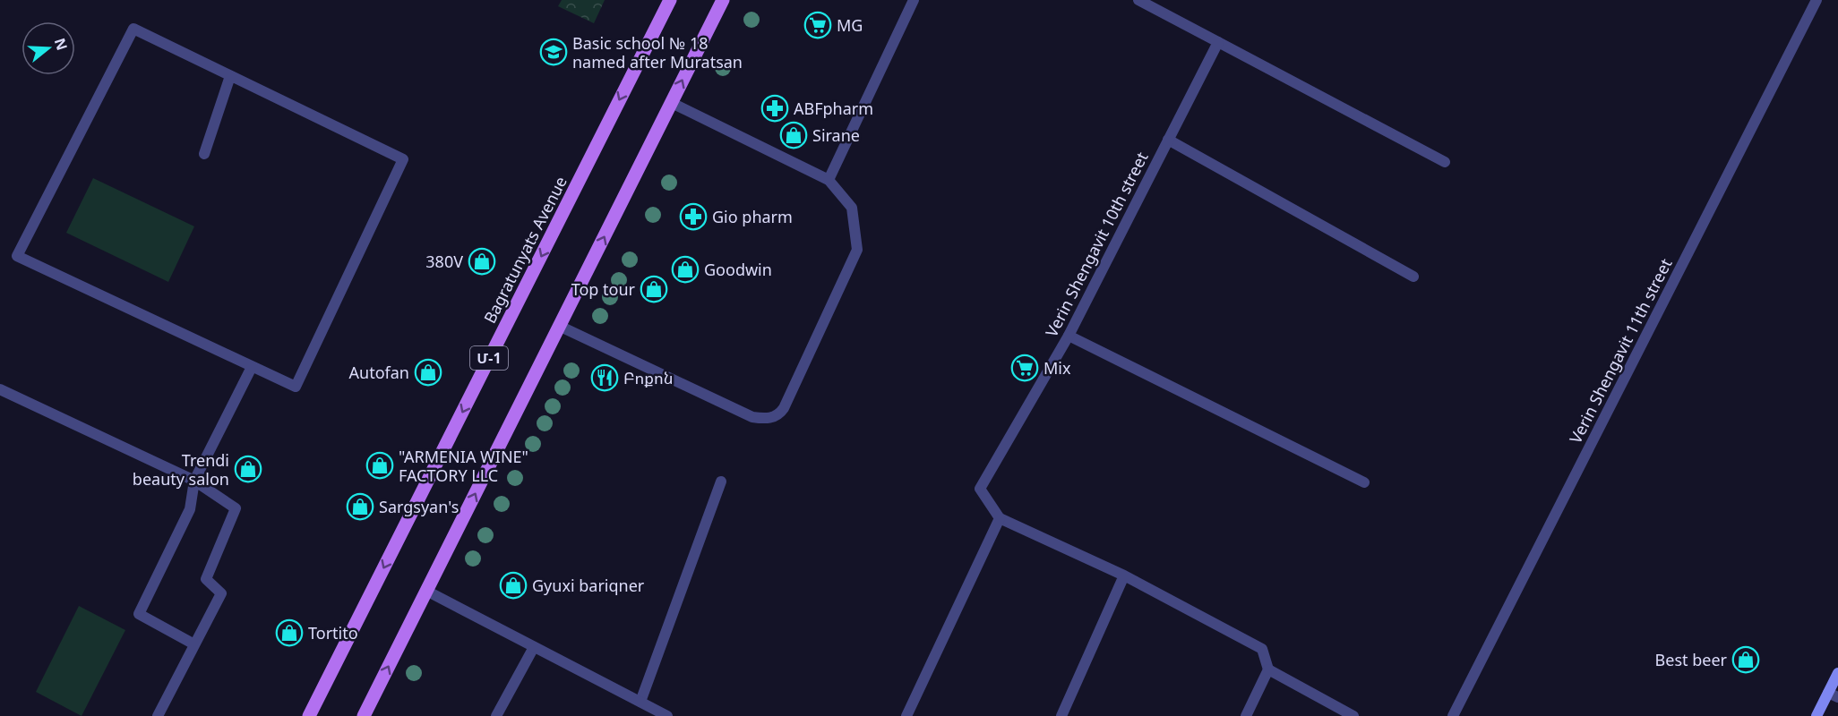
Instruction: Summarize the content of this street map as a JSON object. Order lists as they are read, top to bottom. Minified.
{"streets":{"main road":["Bagratunyats Avenue","Մ-1"],"street":["Verin Shengavit 10th street","Verin Shengavit 11th street"]},"places":{"supermarket":["MG","Mix"],"school or university":["Basic school № 18 named after Muratsan"],"pharmacy":["ABFpharm","Gio pharm"],"shop":["Sirane","380V","Goodwin","Top tour","Autofan","\"ARMENIA WINE\" FACTORY LLC","Trendi beauty salon","Sargsyan's","Gyuxi bariqner","Tortito","Best beer"],"restaurant":["Բոքոն"]},"north":"right"}
